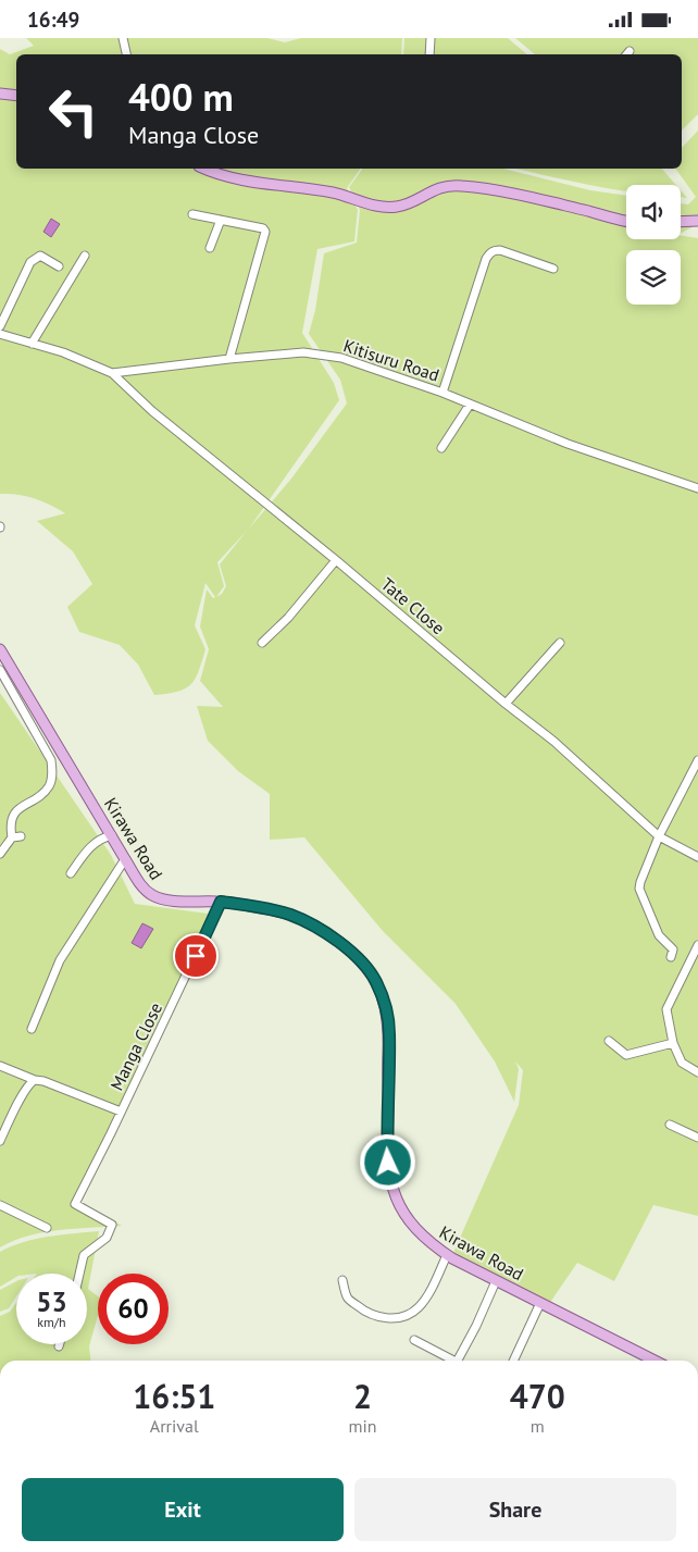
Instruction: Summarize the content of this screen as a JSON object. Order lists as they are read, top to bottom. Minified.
{"streets":{"main road":["Kirawa Road"],"street":["Kitisuru Road","Tate Close","Manga Close"]},"crossings":[["Kitisuru Road","Tate Close"],["Kirawa Road","Manga Close"]],"page":{"status":"16:49","turn":["400 m","Manga Close"],"speed":"53 km/h","limit":"60","eta":["16:51","Arrival","2","min","470","m"],"buttons":["Exit","Share"]}}
